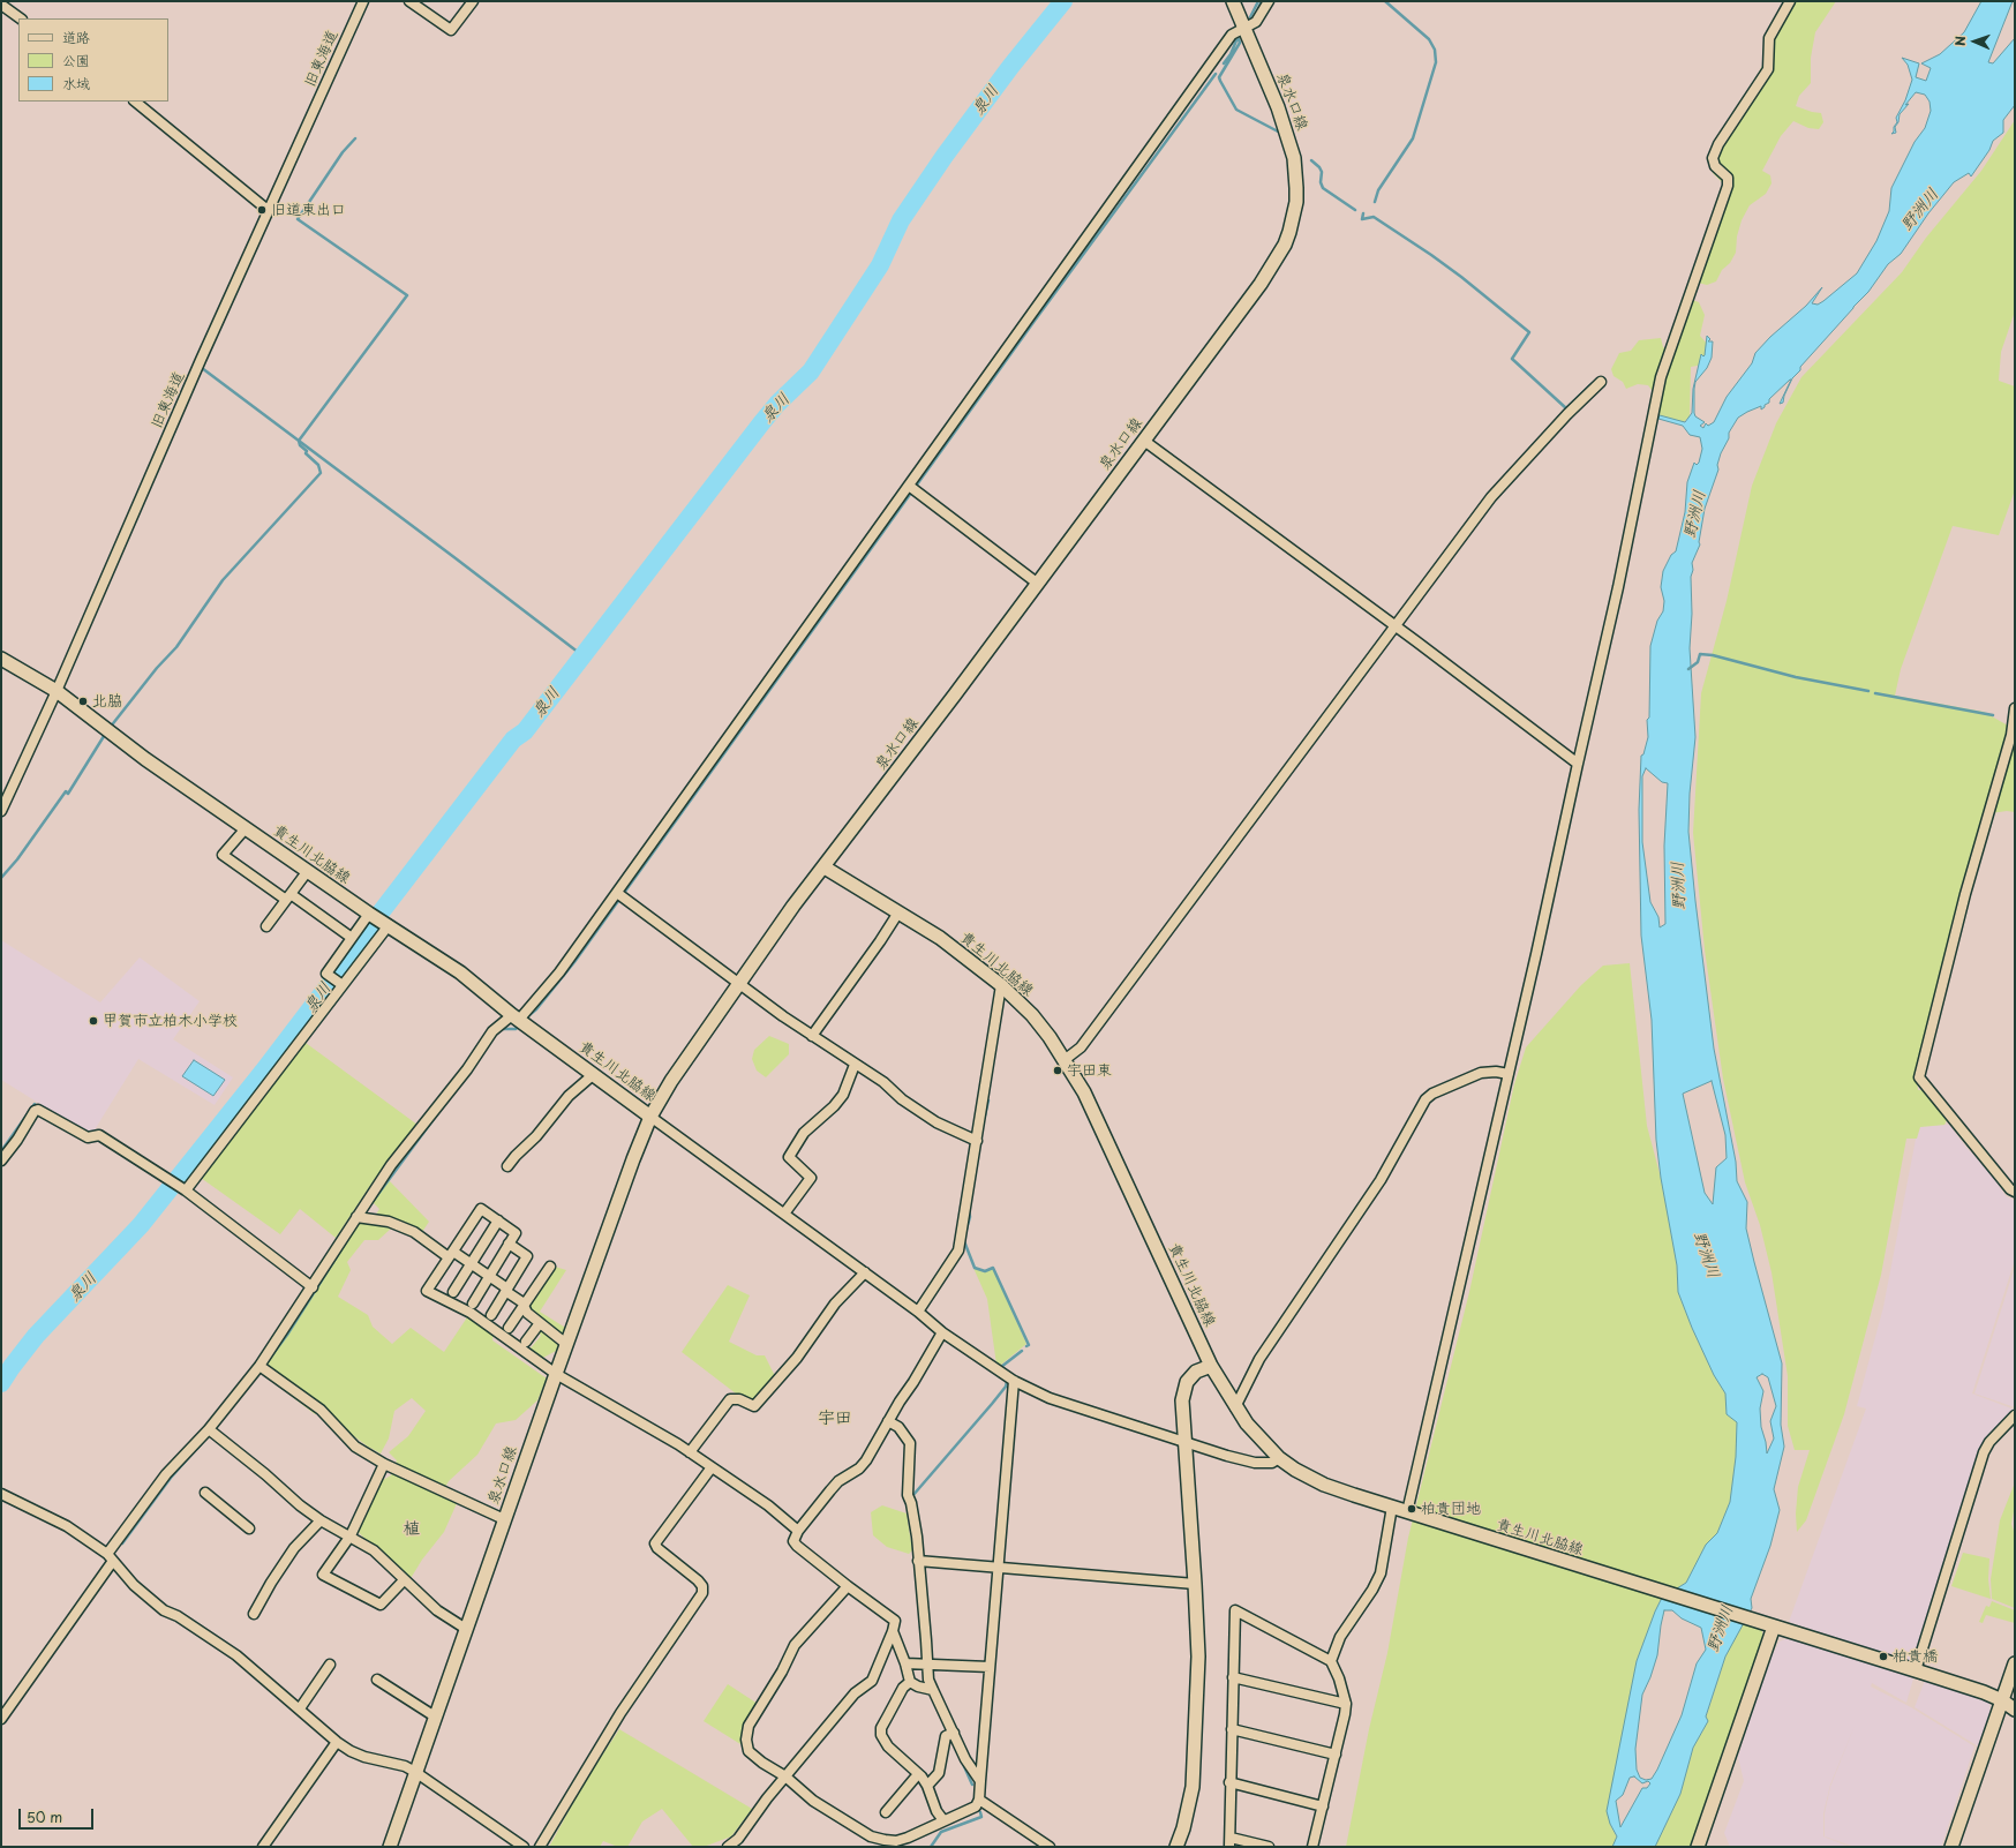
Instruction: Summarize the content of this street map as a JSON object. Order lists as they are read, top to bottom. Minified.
{"streets":{"main road":["泉水口線","貴生川北脇線"],"street":["旧東海道"]},"crossings":[["旧東海道","貴生川北脇線"],["泉水口線","貴生川北脇線"]],"districts":["宇田","植"],"water":["泉川","野洲川"],"places":["旧道東出口","北脇","甲賀市立柏木小学校","宇田東","柏貴団地","柏貴橋"],"legend":["道路","公園","水域"],"scale_bar":"50 m","north":"left"}
